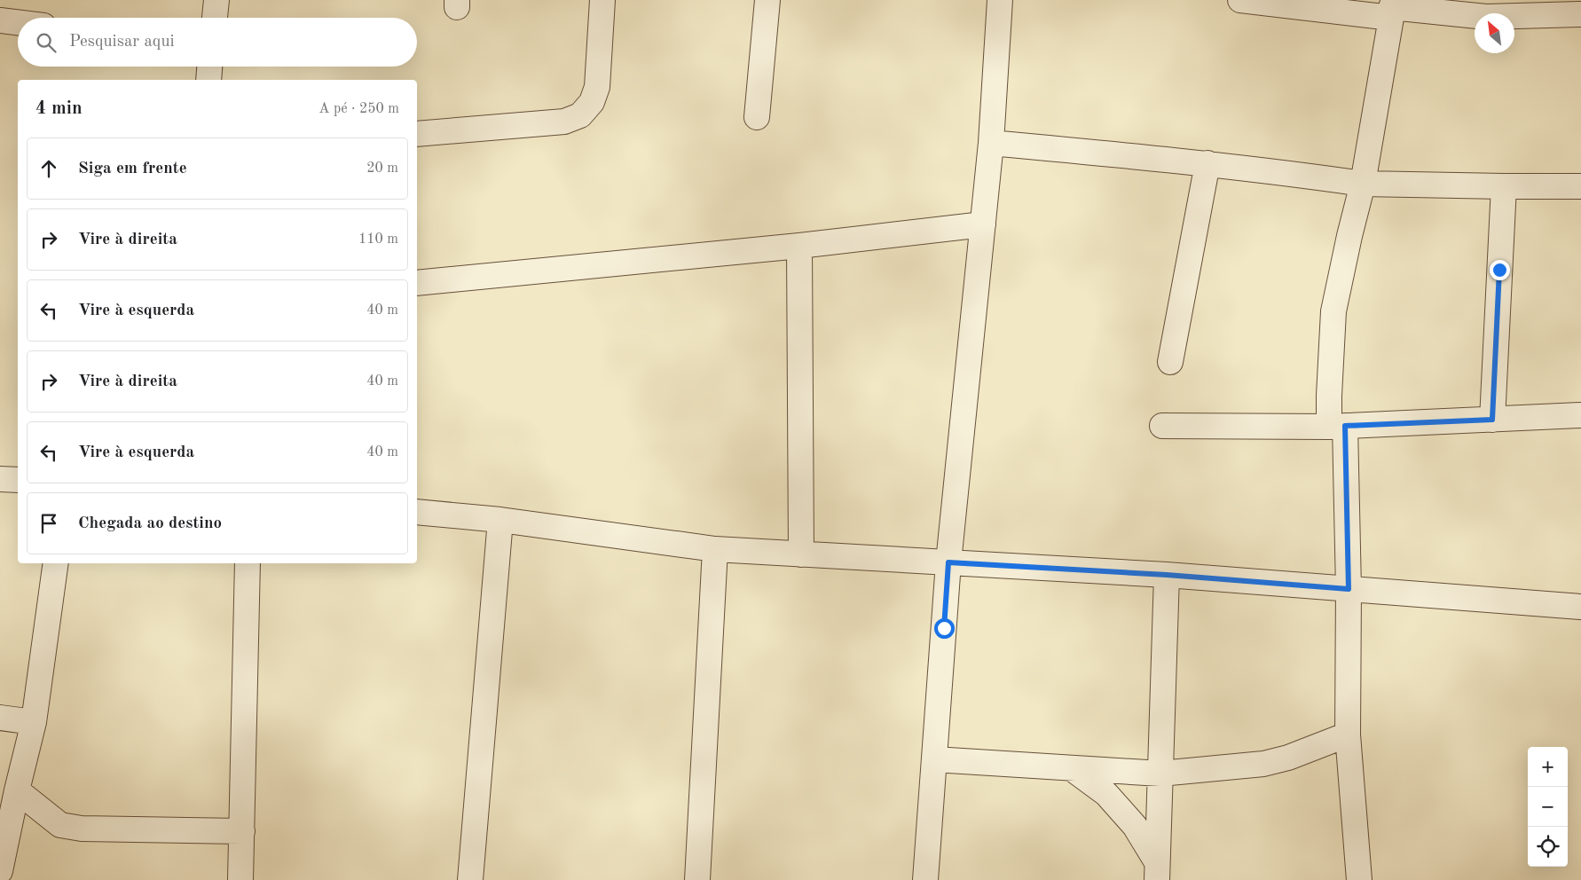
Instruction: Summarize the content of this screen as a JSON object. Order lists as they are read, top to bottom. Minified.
{"north":"top left","page":{"search":"Pesquisar aqui","heading":["4 min","A pé · 250 m"],"list":[["Siga em frente","20 m"],["Vire à direita","110 m"],["Vire à esquerda","40 m"],["Vire à direita","40 m"],["Vire à esquerda","40 m"],"Chegada ao destino"],"map_buttons":["+","−"]}}
